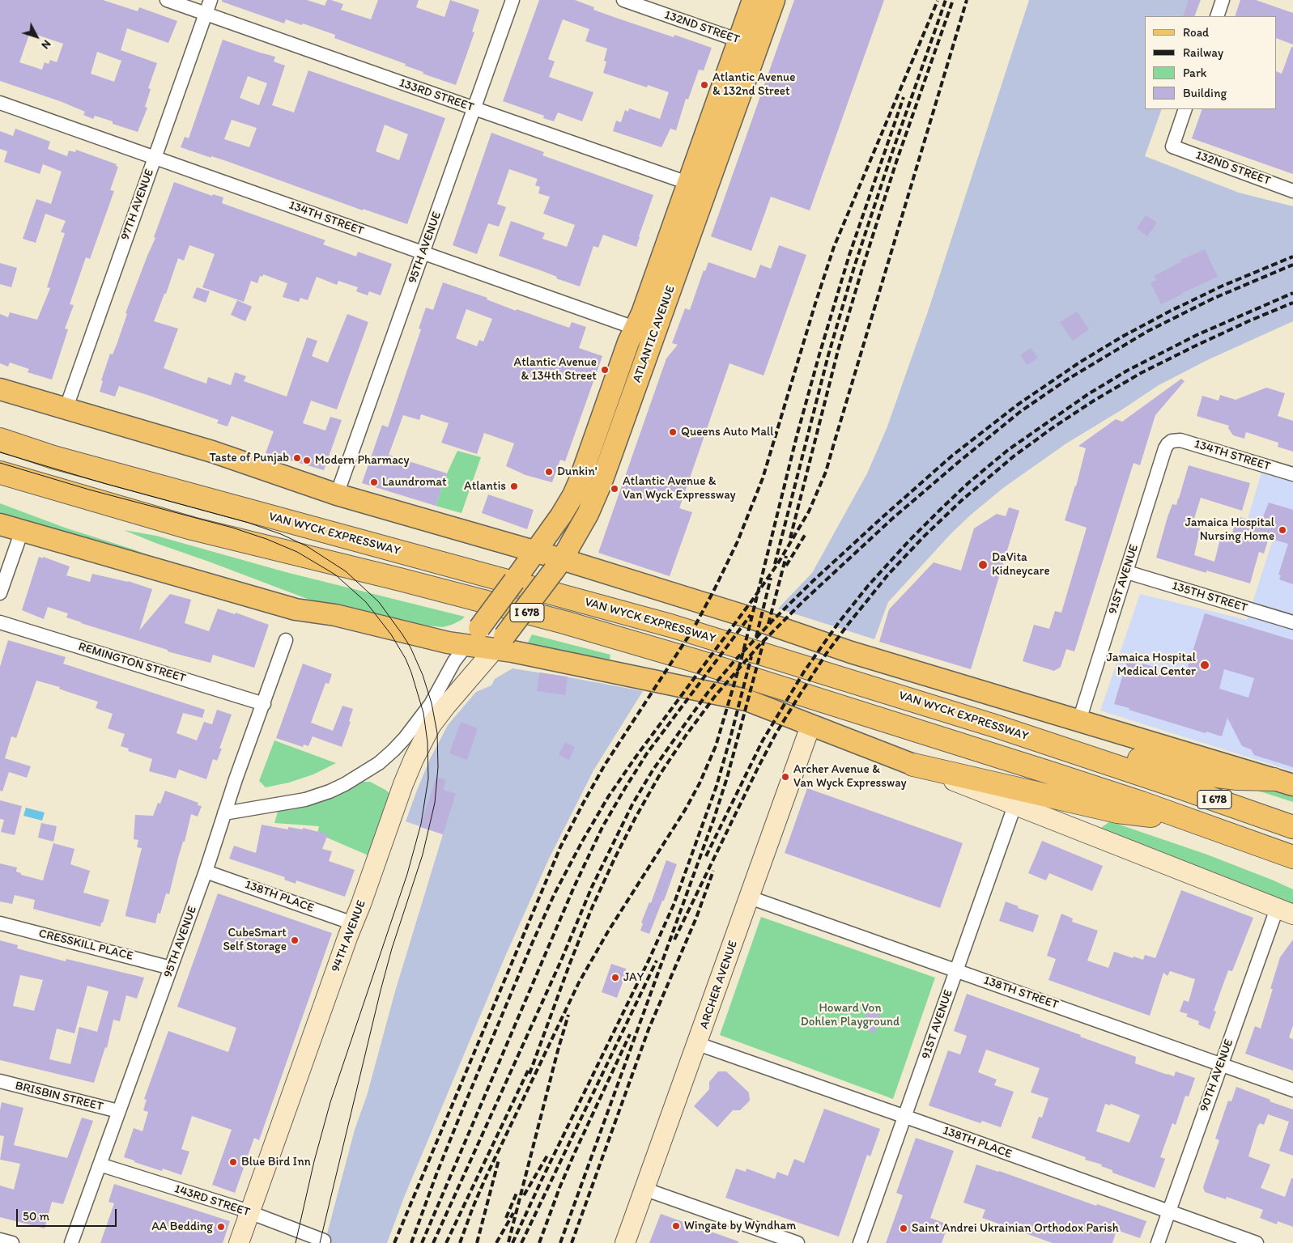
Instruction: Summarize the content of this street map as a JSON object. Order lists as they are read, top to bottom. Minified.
{"streets":{"highway":["VAN WYCK EXPRESSWAY","I 678"],"main road":["ATLANTIC AVENUE","94TH AVENUE","ARCHER AVENUE"],"street":["132ND STREET","133RD STREET","97TH AVENUE","134TH STREET","95TH AVENUE","91ST AVENUE","135TH STREET","REMINGTON STREET","138TH PLACE","CRESSKILL PLACE","138TH STREET","90TH AVENUE","BRISBIN STREET","143RD STREET"]},"crossings":[["132ND STREET","ATLANTIC AVENUE"],["133RD STREET","97TH AVENUE"],["133RD STREET","95TH AVENUE"],["133RD STREET","ATLANTIC AVENUE"],["97TH AVENUE","134TH STREET"],["134TH STREET","95TH AVENUE"],["134TH STREET","ATLANTIC AVENUE"],["134TH STREET","91ST AVENUE"],["95TH AVENUE","REMINGTON STREET"],["95TH AVENUE","138TH PLACE"],["95TH AVENUE","CRESSKILL PLACE"],["95TH AVENUE","BRISBIN STREET"],["95TH AVENUE","143RD STREET"],["ATLANTIC AVENUE","94TH AVENUE"],["91ST AVENUE","135TH STREET"],["91ST AVENUE","138TH PLACE"],["91ST AVENUE","138TH STREET"],["138TH PLACE","94TH AVENUE"],["138TH PLACE","ARCHER AVENUE"],["138TH PLACE","90TH AVENUE"],["94TH AVENUE","143RD STREET"],["ARCHER AVENUE","138TH STREET"],["138TH STREET","90TH AVENUE"]],"parks":["Howard Von Dohlen Playground"],"places":["Atlantic Avenue & 132nd Street","Atlantic Avenue & 134th Street","Queens Auto Mall","Taste of Punjab","Modern Pharmacy","Dunkin'","Laundromat","Atlantis","Atlantic Avenue & Van Wyck Expressway","Jamaica Hospital Nursing Home","DaVita Kidneycare","Jamaica Hospital Medical Center","Archer Avenue & Van Wyck Expressway","CubeSmart Self Storage","JAY","Blue Bird Inn","Wingate by Wyndham","AA Bedding","Saint Andrei Ukrainian Orthodox Parish"],"legend":["Road","Railway","Park","Building"],"scale_bar":"50 m","north":"bottom right"}
